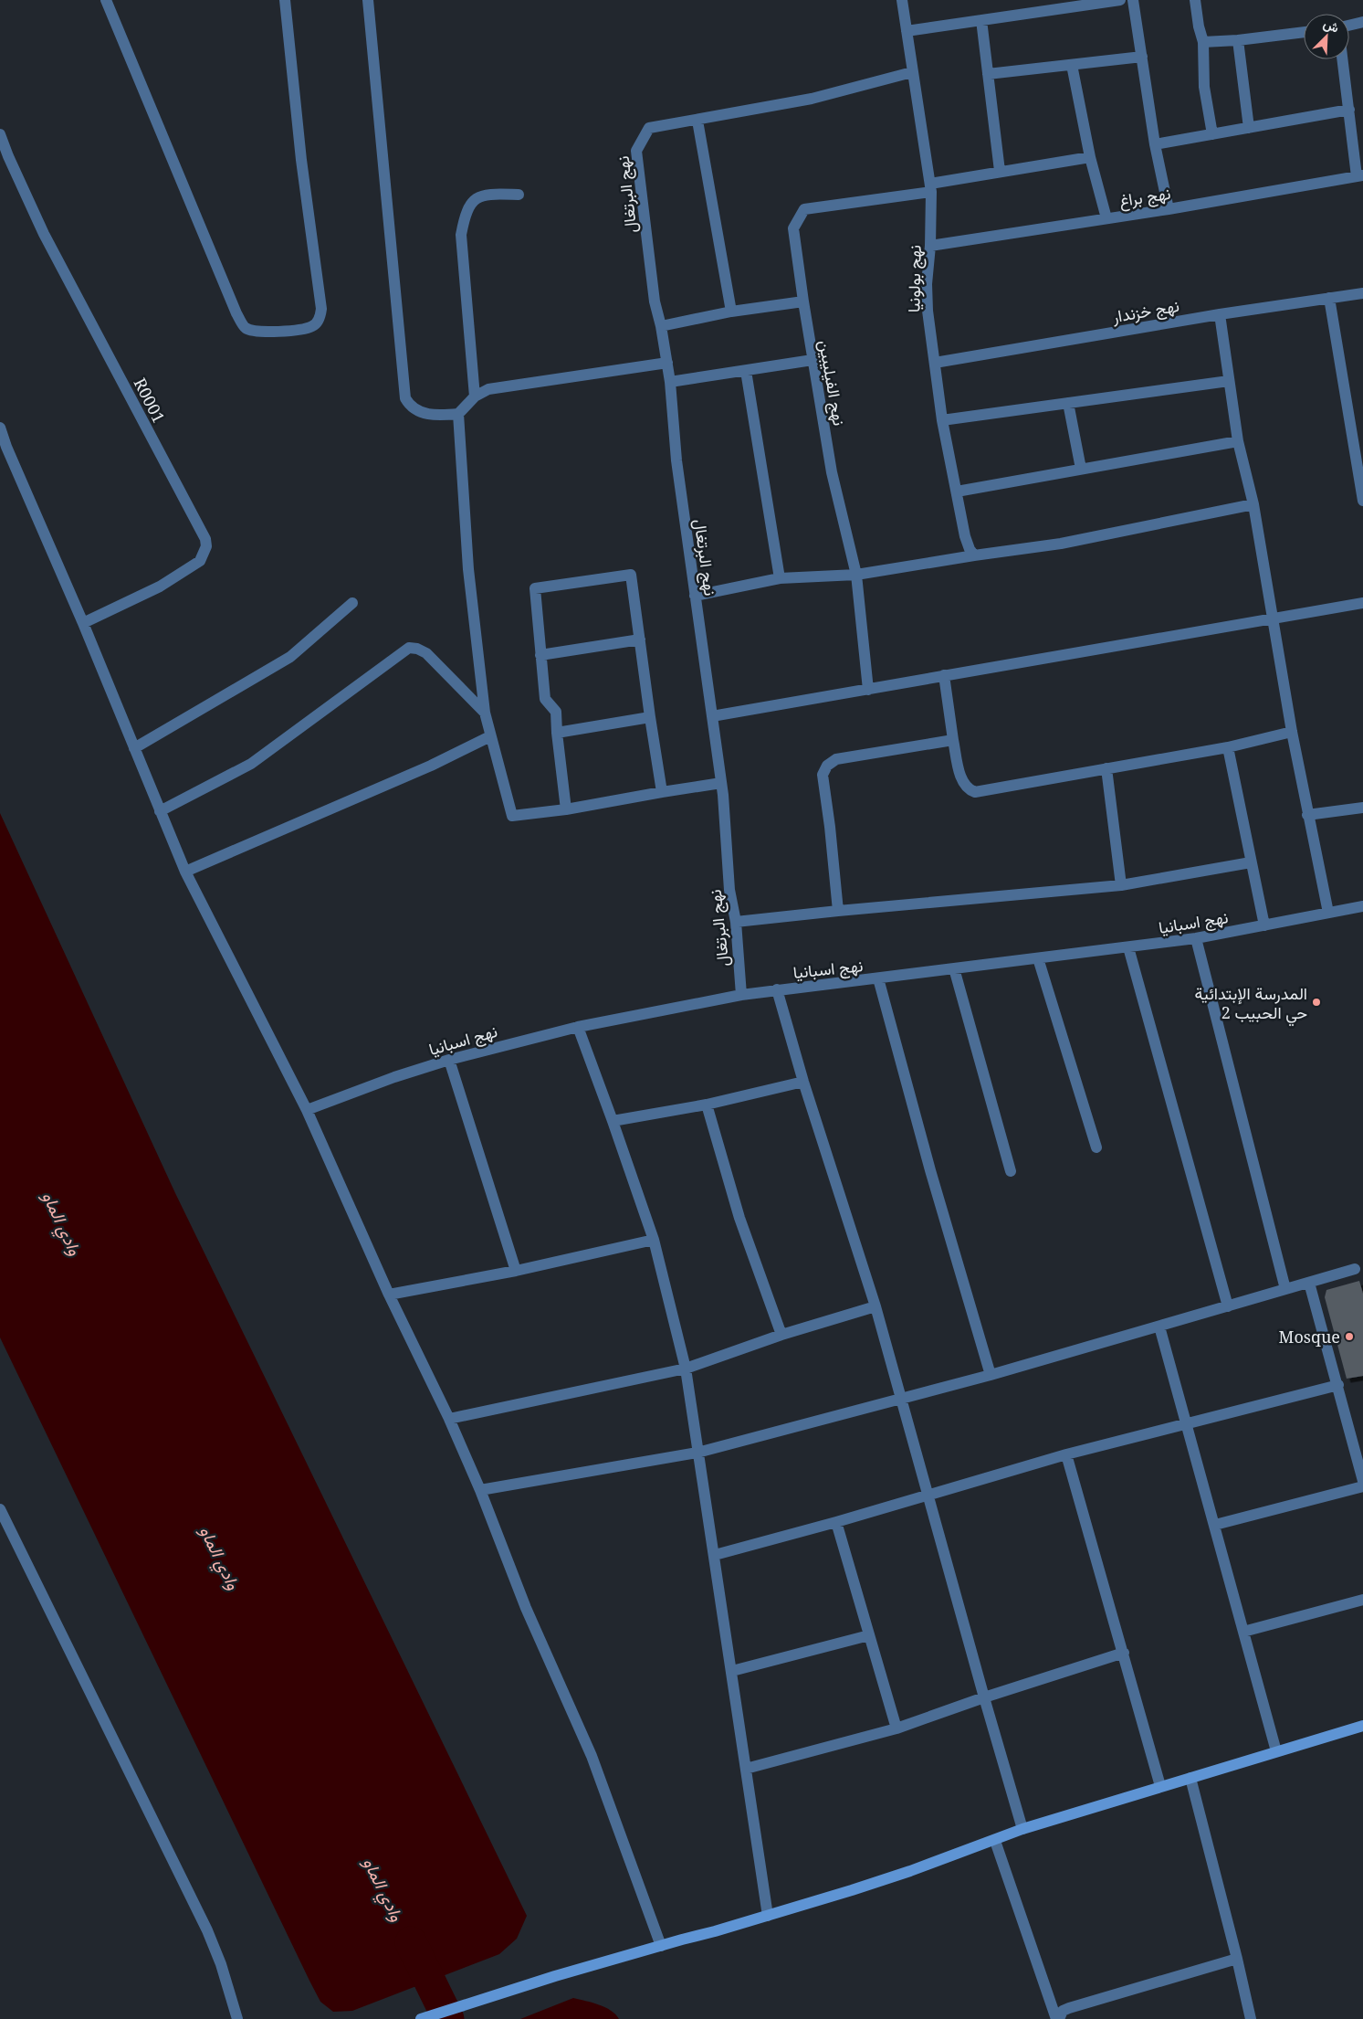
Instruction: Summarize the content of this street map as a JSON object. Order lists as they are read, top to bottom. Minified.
{"streets":{"street":["نهج البرتغال","نهج براغ","نهج بولونيا","نهج خزندار","نهج الفيليبين","R0001","نهج اسبانيا"]},"crossings":[["نهج البرتغال","نهج اسبانيا"],["نهج براغ","نهج بولونيا"],["نهج بولونيا","نهج خزندار"],["نهج بولونيا","نهج الفيليبين"]],"water":["وادي الماو"],"places":["المدرسة الإبتدائية حي الحبيب 2","Mosque"],"north":"top right"}
